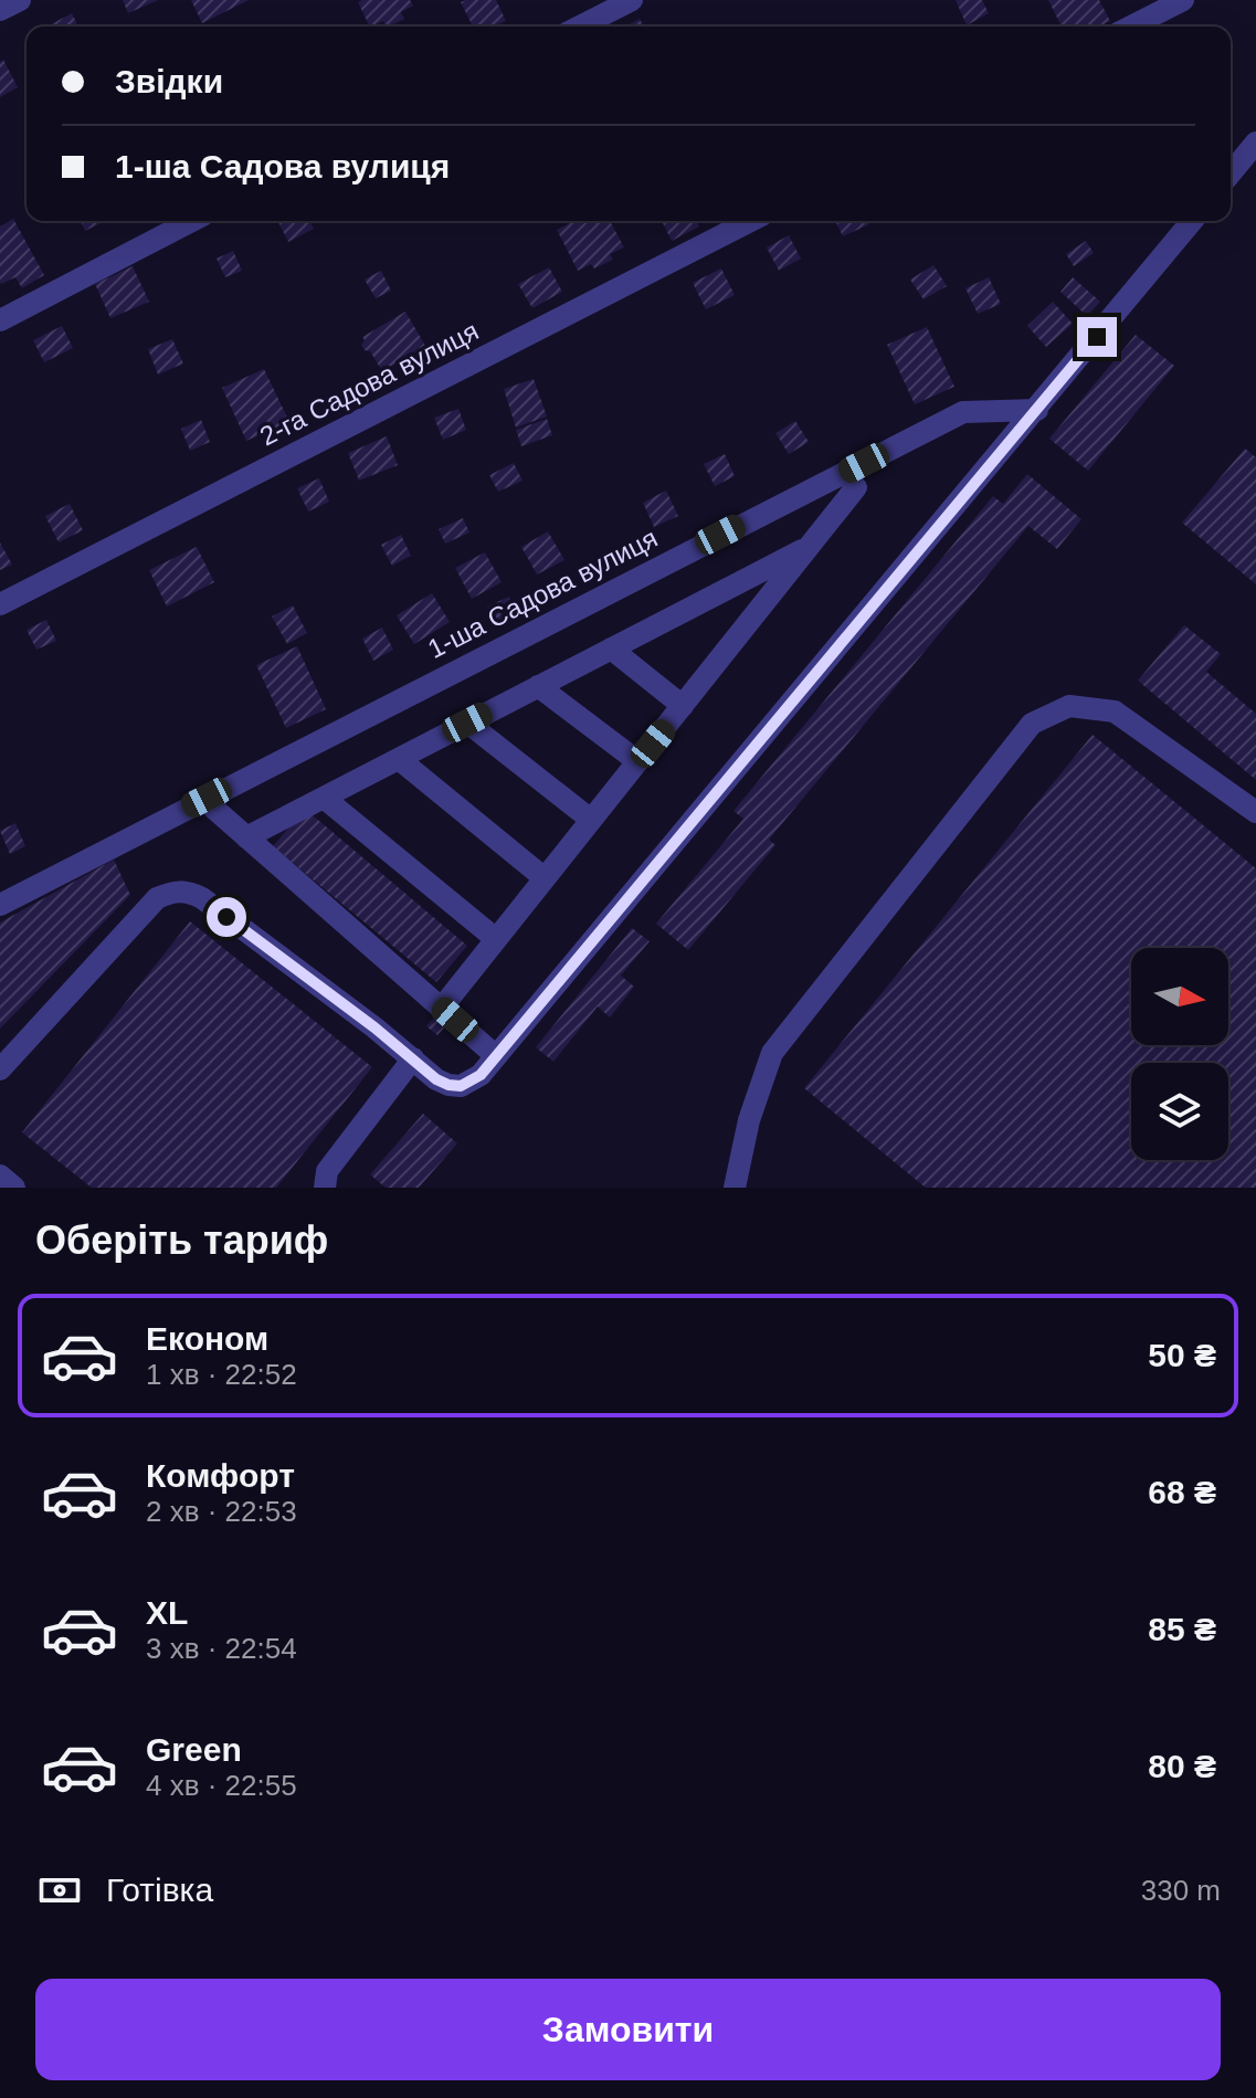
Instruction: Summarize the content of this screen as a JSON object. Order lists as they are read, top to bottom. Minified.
{"streets":{"street":["2-га Садова вулиця","1-ша Садова вулиця"]},"north":"right","page":{"banner":["Звідки","1-ша Садова вулиця"],"heading":"Оберіть тариф","list":[{"name":"Економ","note":"1 хв · 22:52","value":"50 ₴"},{"name":"Комфорт","note":"2 хв · 22:53","value":"68 ₴"},{"name":"XL","note":"3 хв · 22:54","value":"85 ₴"},{"name":"Green","note":"4 хв · 22:55","value":"80 ₴"}],"pay":["Готівка","330 m"],"buttons":"Замовити"}}
